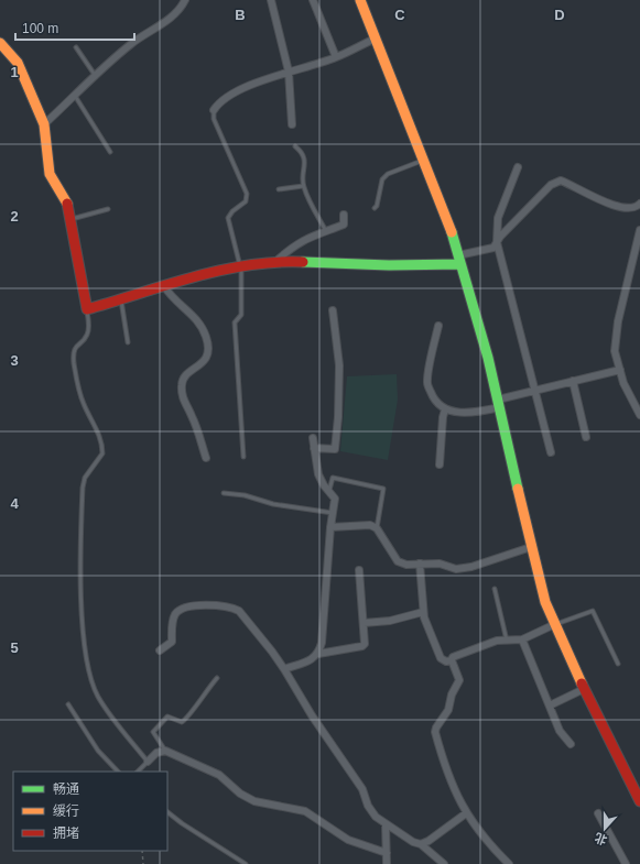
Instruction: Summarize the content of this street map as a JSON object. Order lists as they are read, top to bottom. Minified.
{"legend":["畅通","缓行","拥堵"],"scale_bar":"100 m","north":"bottom","grid":{"columns":["B","C","D"],"rows":["1","2","3","4","5"]}}
